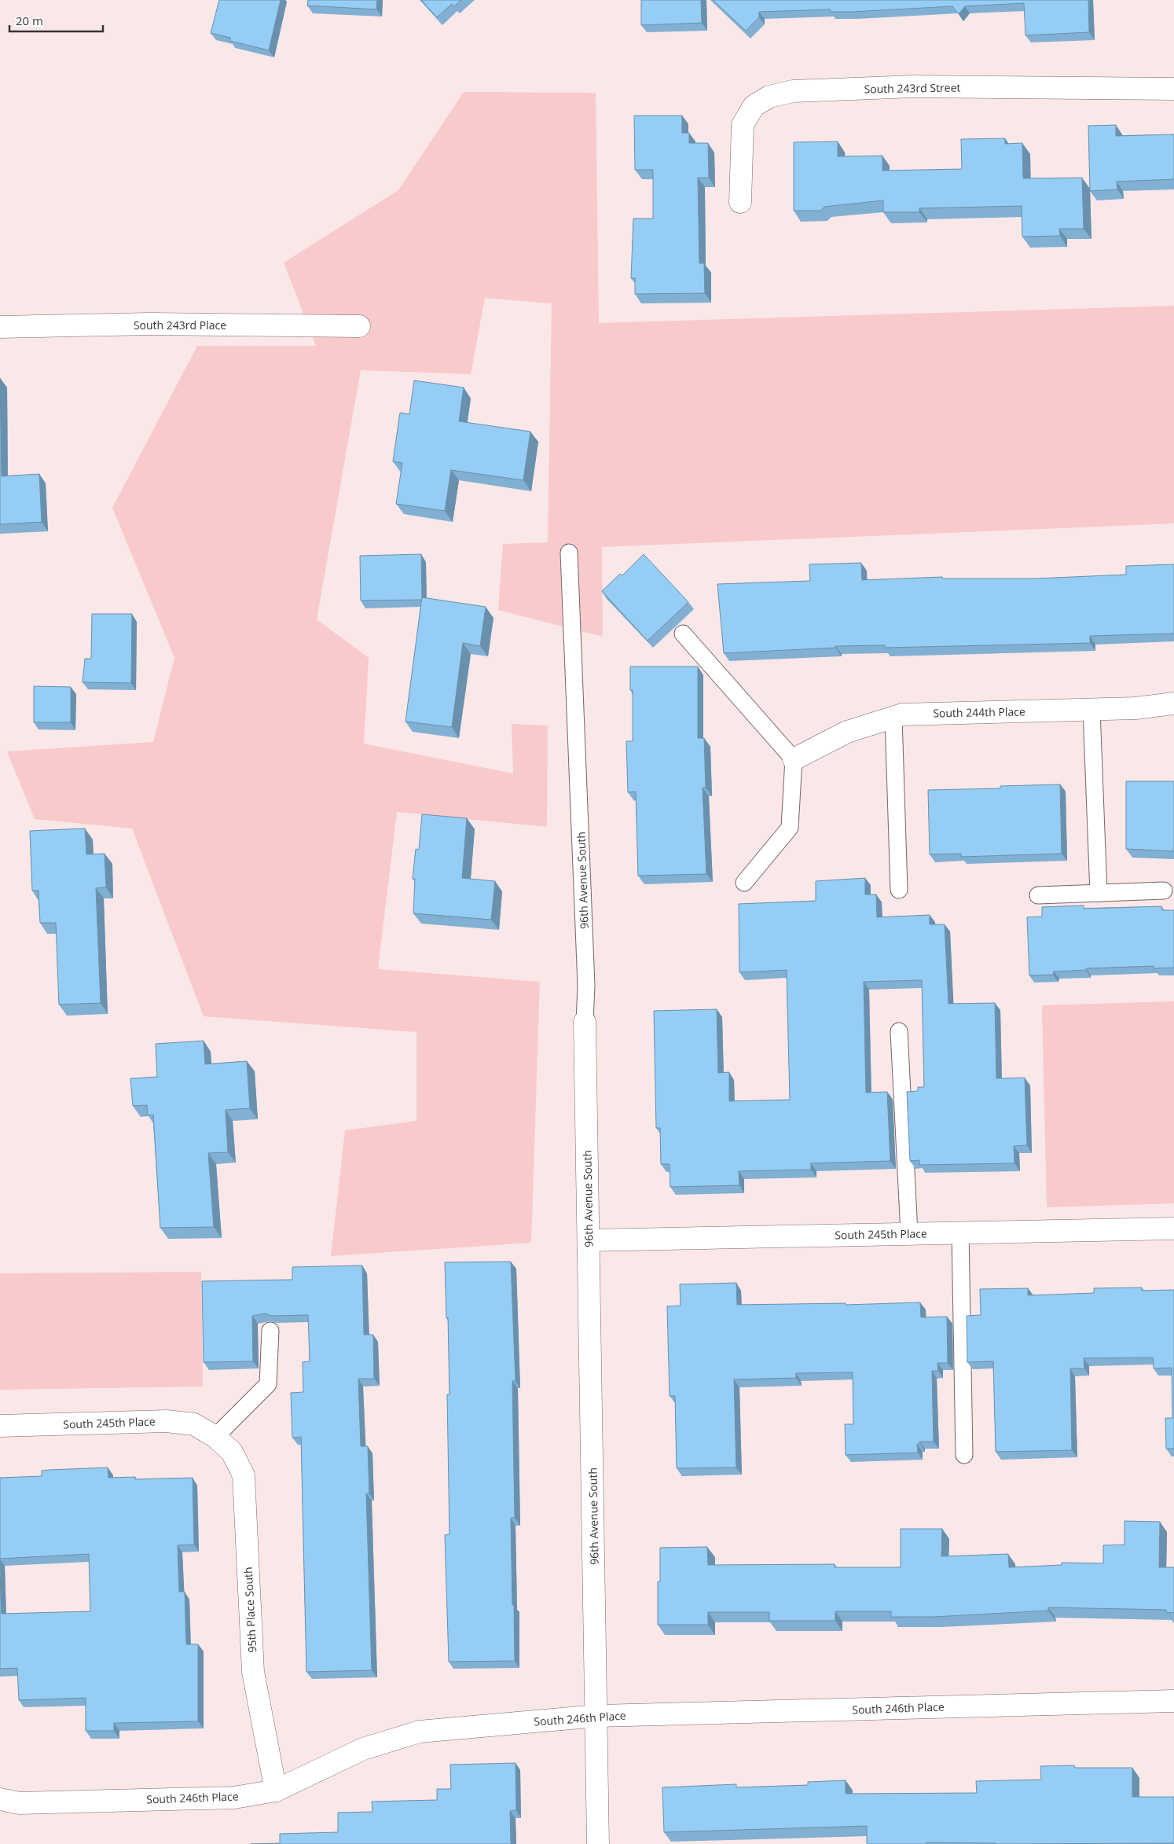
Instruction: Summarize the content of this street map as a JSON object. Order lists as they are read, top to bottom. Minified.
{"streets":{"street":["South 243rd Street","South 243rd Place","South 244th Place","96th Avenue South","South 245th Place","95th Place South","South 246th Place"]},"crossings":[["96th Avenue South","South 245th Place"],["96th Avenue South","South 246th Place"],["South 245th Place","95th Place South"],["95th Place South","South 246th Place"]],"scale_bar":"20 m"}
